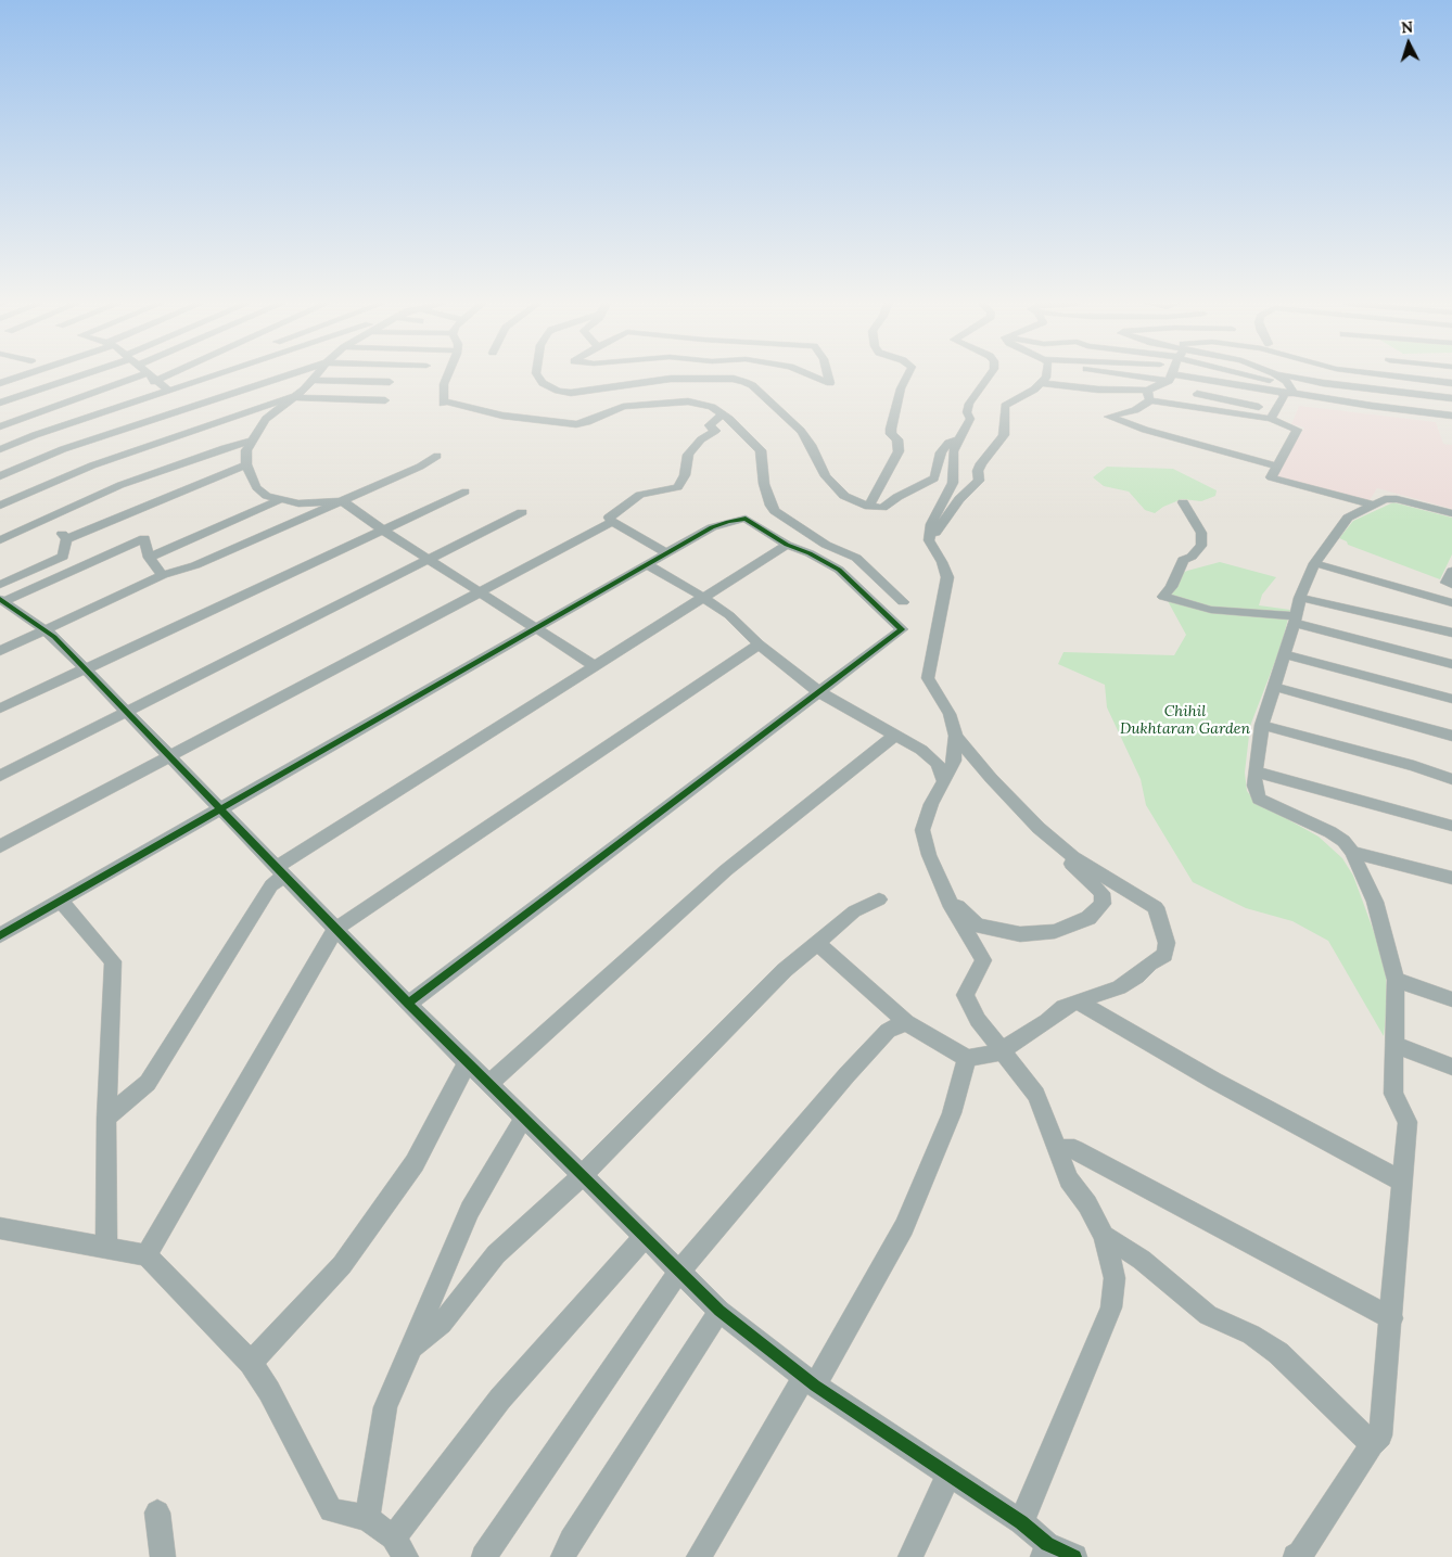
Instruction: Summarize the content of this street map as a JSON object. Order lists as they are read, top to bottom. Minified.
{"parks":["Chihil Dukhtaran Garden"],"north":"top"}
